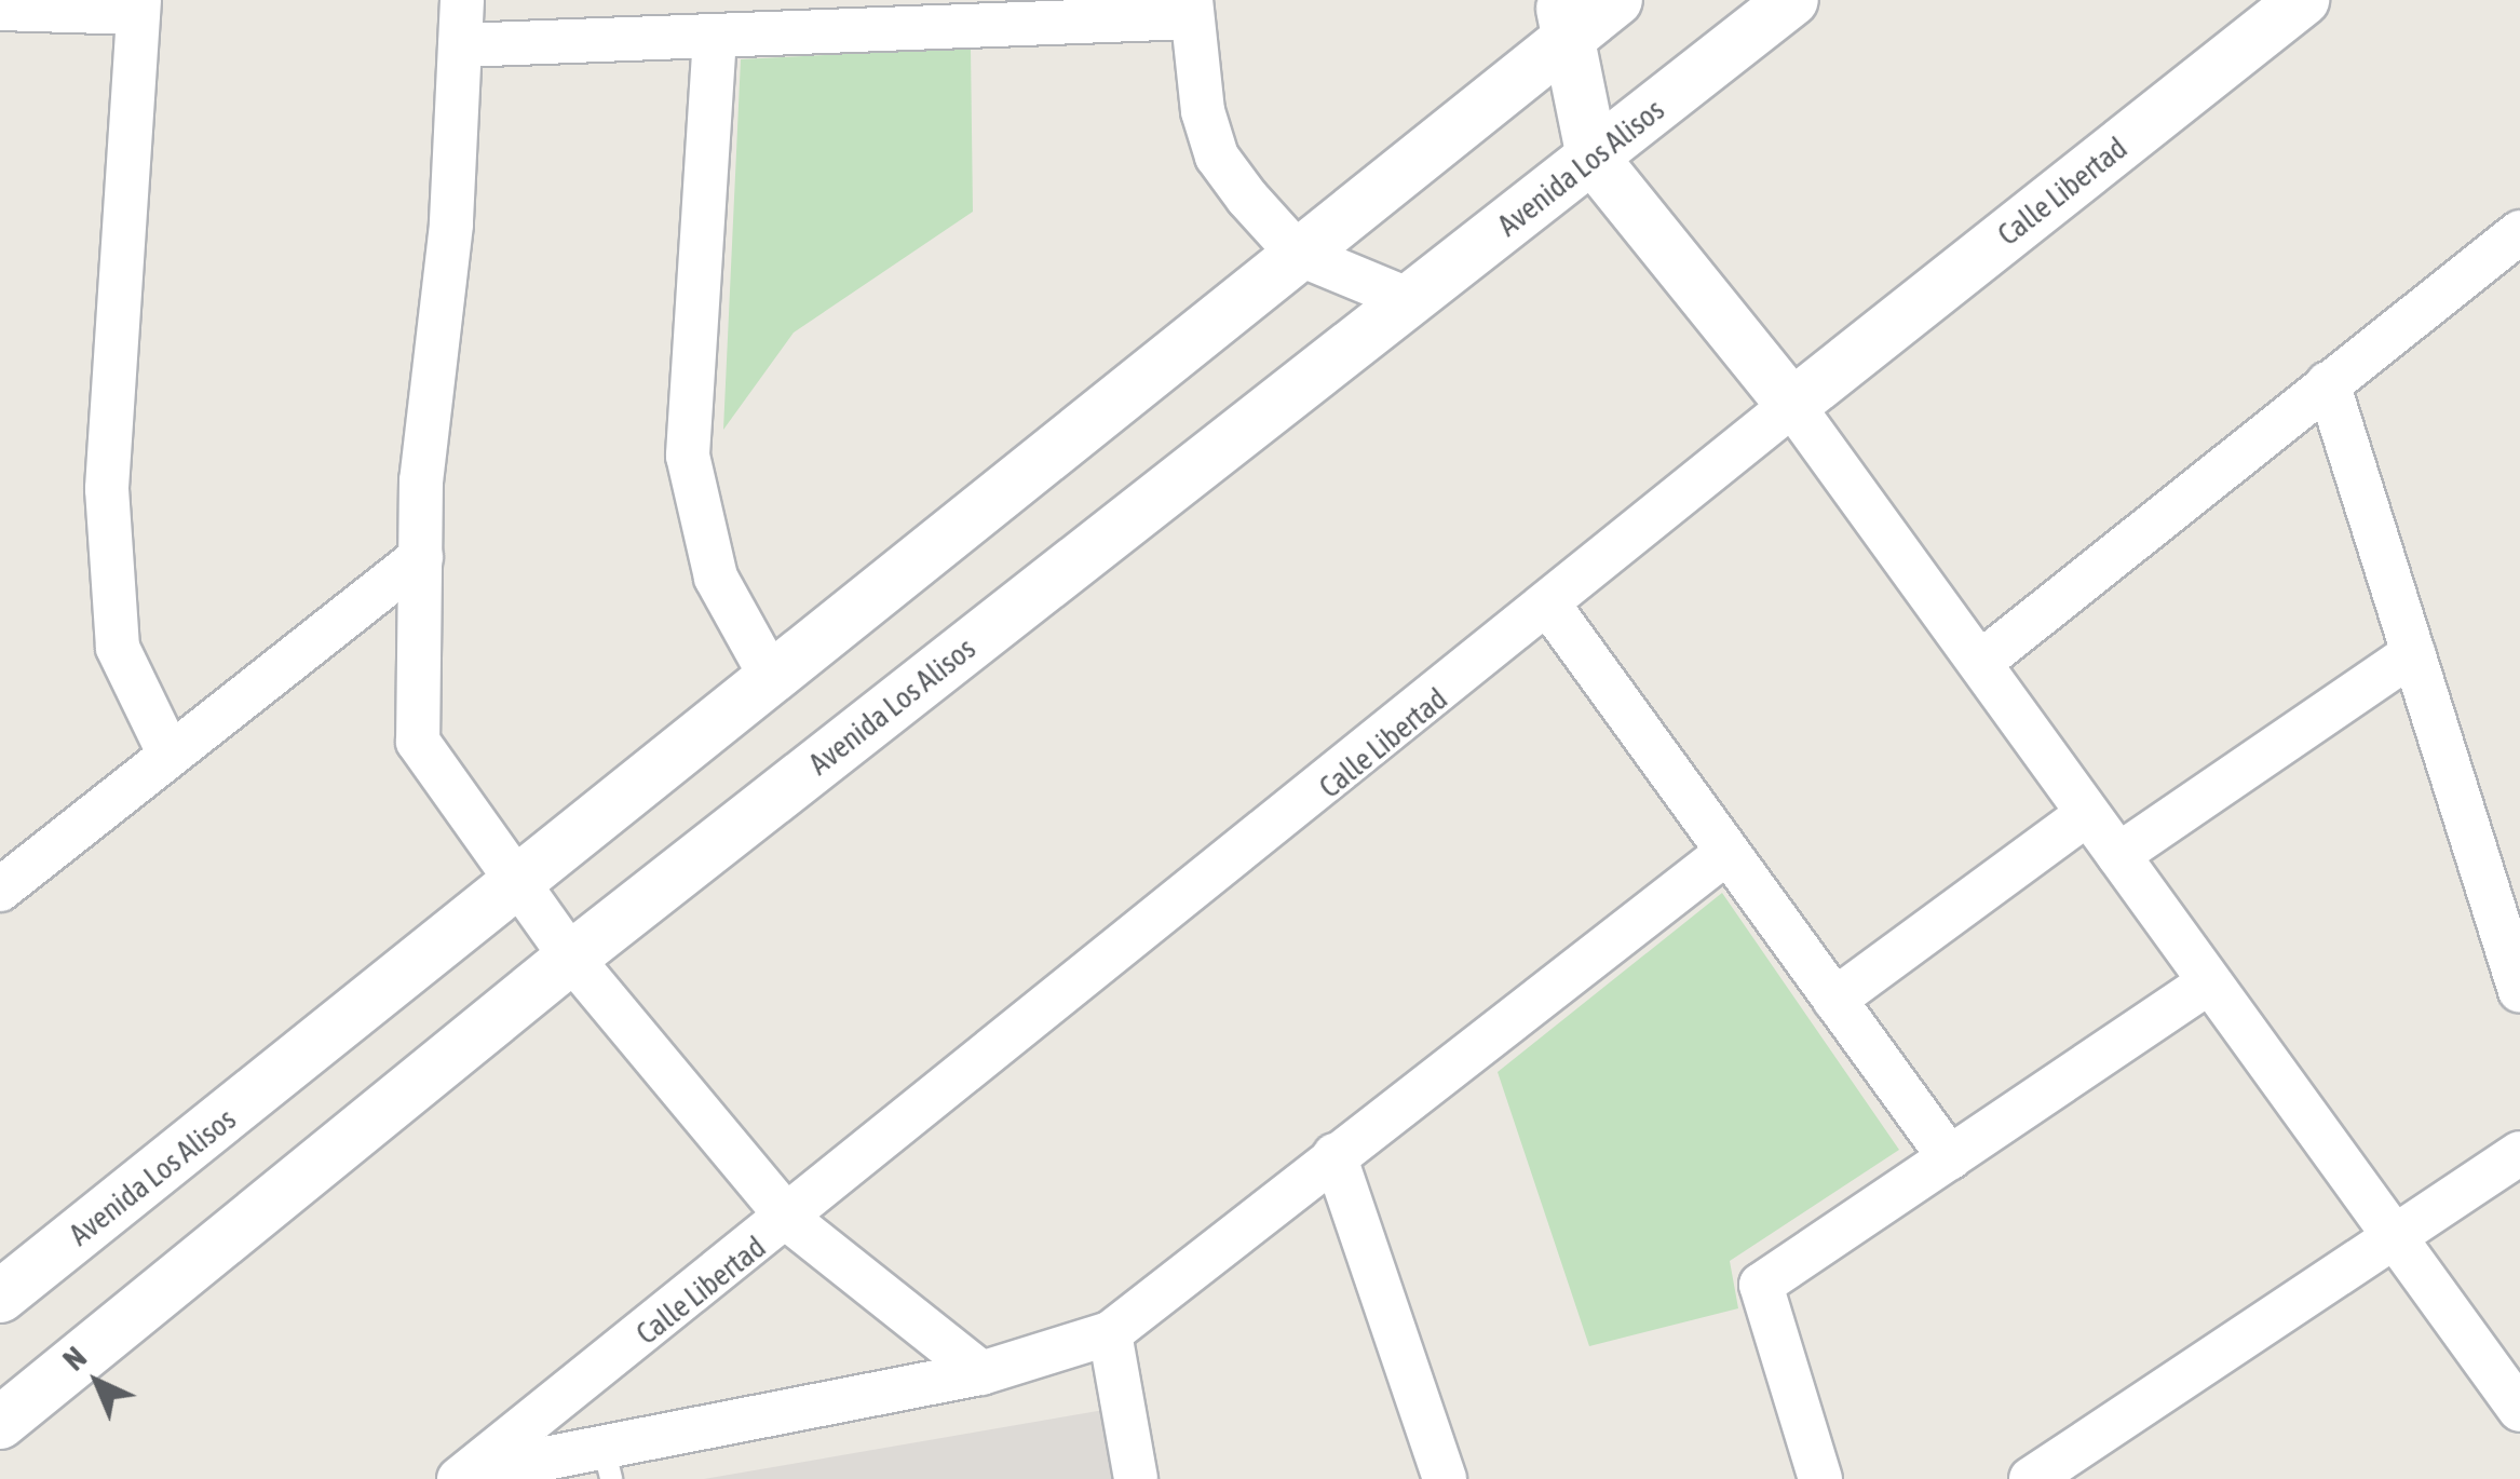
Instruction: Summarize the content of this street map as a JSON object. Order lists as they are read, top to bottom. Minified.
{"streets":{"street":["Avenida Los Alisos","Calle Libertad"]},"north":"top left"}
